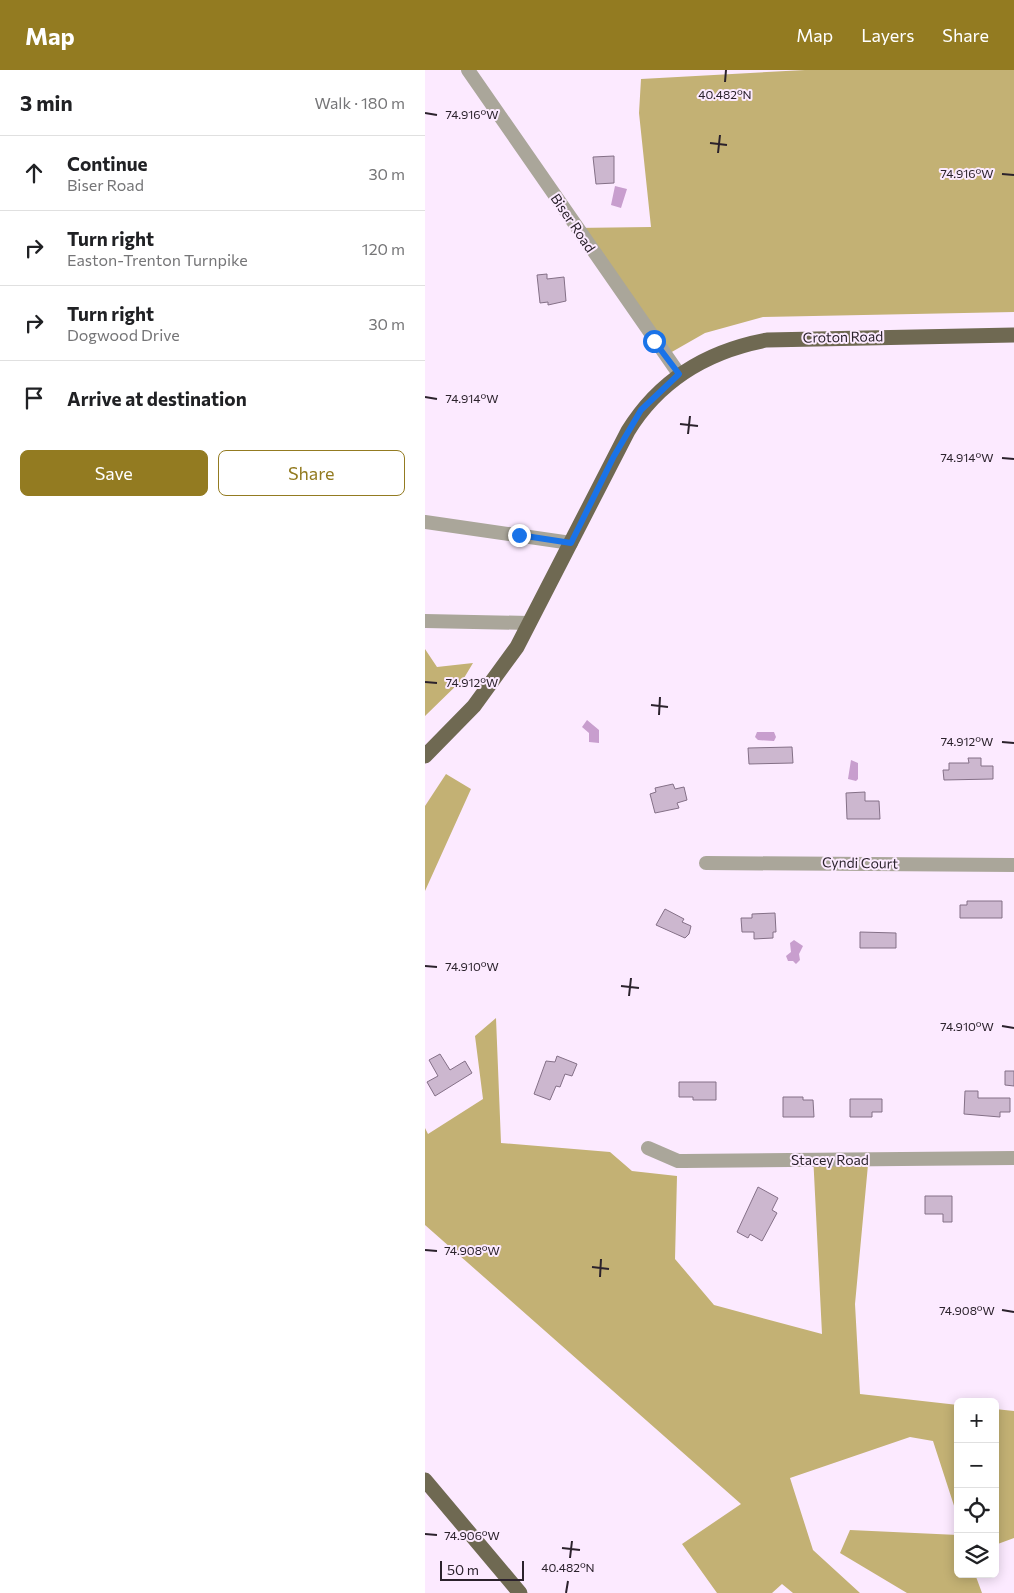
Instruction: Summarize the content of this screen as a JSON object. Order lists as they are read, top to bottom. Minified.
{"streets":{"main road":["Croton Road"],"street":["Biser Road","Cyndi Court","Stacey Road"]},"crossings":[["Biser Road","Croton Road"]],"scale_bar":"50 m","page":{"header":"Map","nav":["Map","Layers","Share"],"heading":["3 min","Walk · 180 m"],"list":[["Continue","Biser Road","30 m"],["Turn right","Easton-Trenton Turnpike","120 m"],["Turn right","Dogwood Drive","30 m"],"Arrive at destination"],"buttons":["Save","Share"],"map_buttons":["+","−"],"scale":"50 m"},"coordinates":["40.482°N","74.916°W","74.914°W","74.912°W","74.910°W","74.908°W","74.906°W"]}
